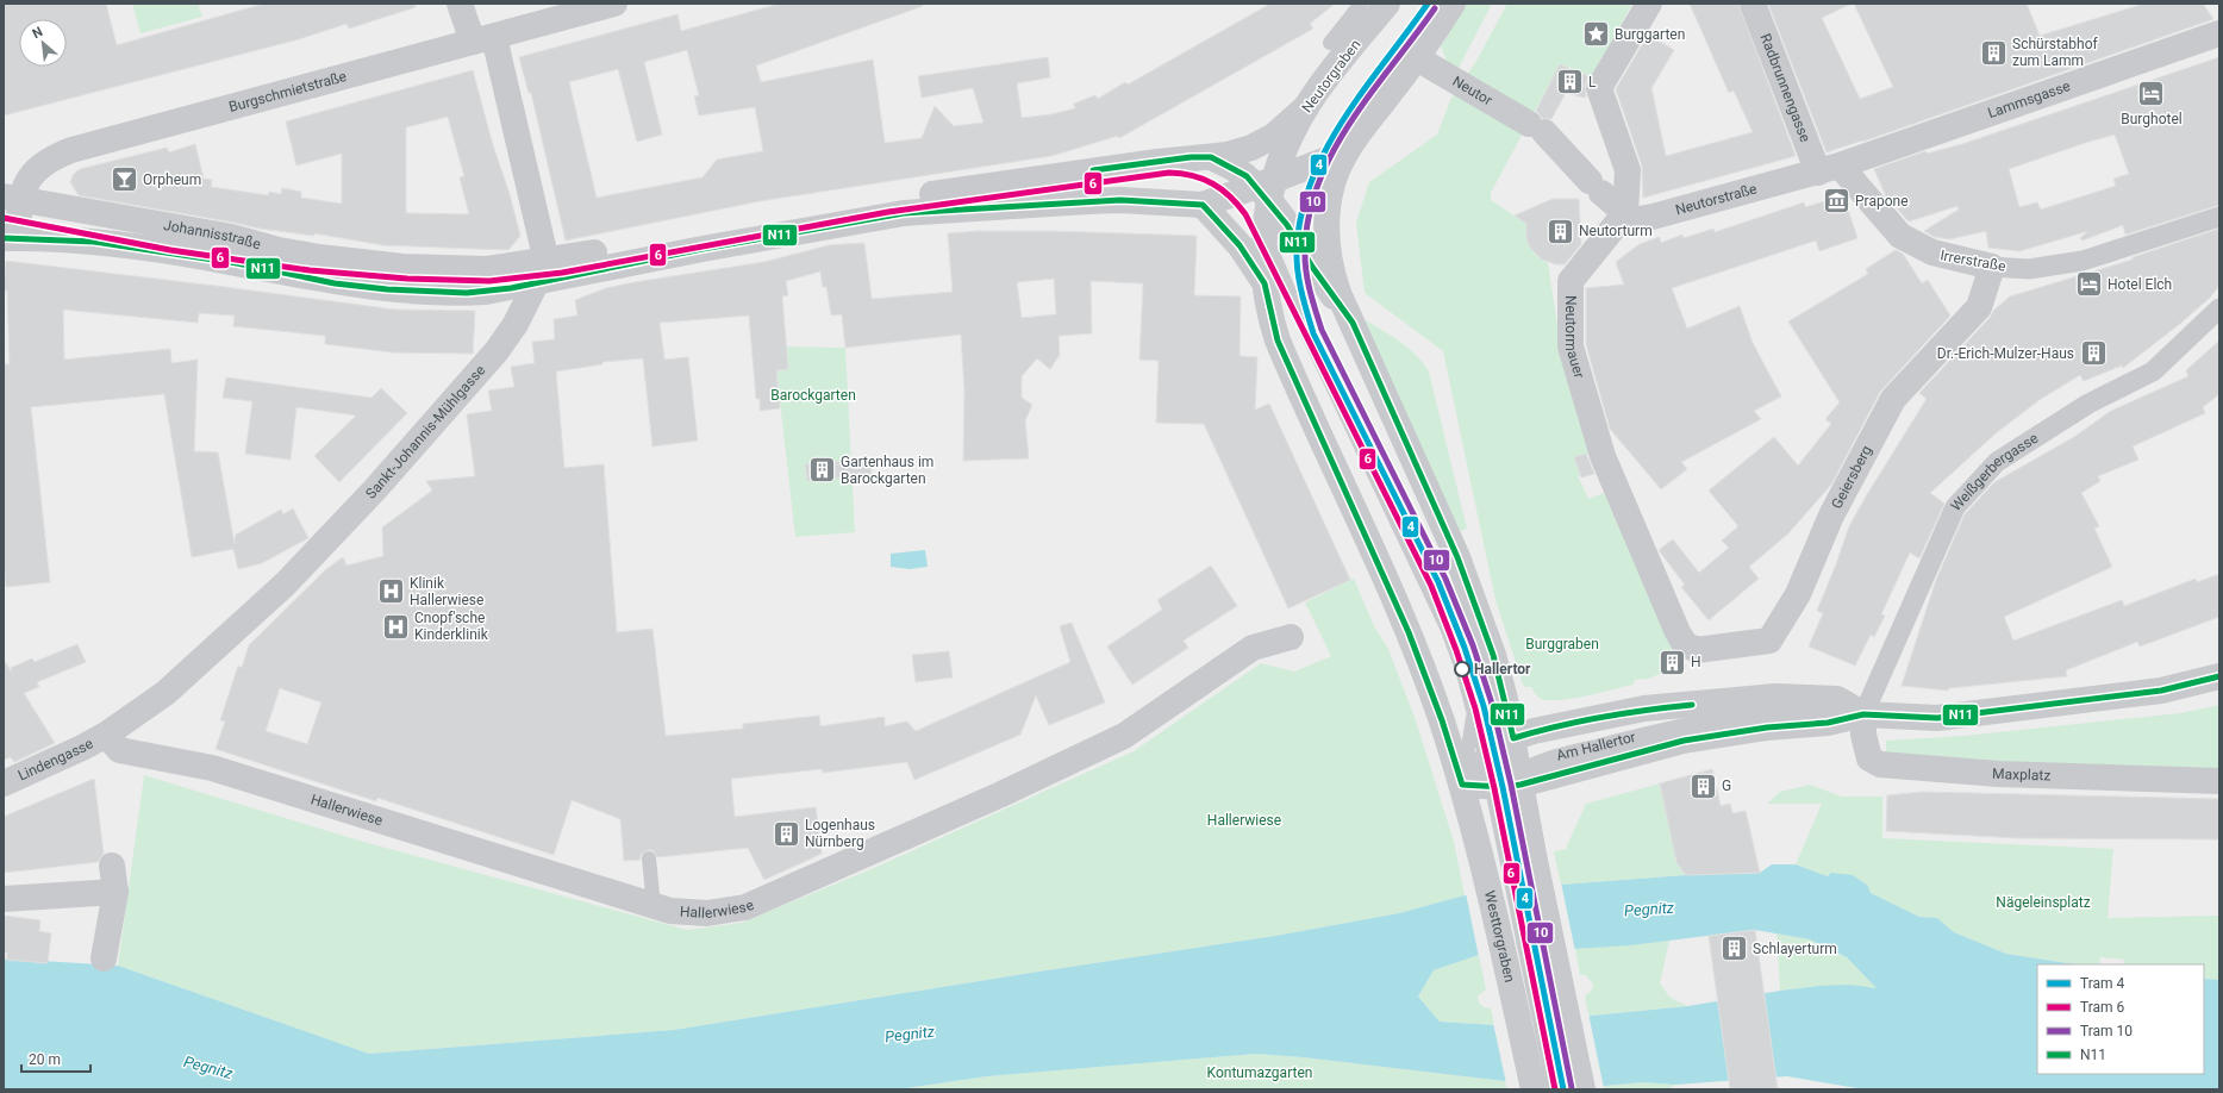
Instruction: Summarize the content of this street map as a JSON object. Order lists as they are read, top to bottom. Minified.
{"streets":{"street":["Neutorgraben","Radbrunnengasse","Burgschmietstraße","Neutor","Lammsgasse","Neutorstraße","Johannisstraße","Irrerstraße","Neutormauer","Sankt-Johannis-Mühlgasse","Weißgerbergasse","Geiersberg","Am Hallertor","Lindengasse","Maxplatz","Hallerwiese","Westtorgraben"]},"crossings":[["Neutorgraben","Johannisstraße"],["Neutorgraben","Am Hallertor"],["Neutorgraben","Westtorgraben"],["Radbrunnengasse","Lammsgasse"],["Radbrunnengasse","Neutorstraße"],["Radbrunnengasse","Irrerstraße"],["Burgschmietstraße","Johannisstraße"],["Neutor","Neutorstraße"],["Lammsgasse","Neutorstraße"],["Lammsgasse","Irrerstraße"],["Neutorstraße","Irrerstraße"],["Neutorstraße","Neutormauer"],["Johannisstraße","Sankt-Johannis-Mühlgasse"],["Irrerstraße","Geiersberg"],["Neutormauer","Geiersberg"],["Sankt-Johannis-Mühlgasse","Lindengasse"],["Sankt-Johannis-Mühlgasse","Hallerwiese"],["Weißgerbergasse","Maxplatz"],["Am Hallertor","Westtorgraben"],["Lindengasse","Hallerwiese"]],"water":["Pegnitz"],"parks":["Barockgarten","Burggraben","Hallerwiese","Nägeleinsplatz","Kontumazgarten"],"places":{"place":["Burggarten"],"building":["Schürstabhof zum Lamm","L","Neutorturm","Dr.-Erich-Mulzer-Haus","Gartenhaus im Barockgarten","H","G","Logenhaus Nürnberg","Schlayerturm"],"hotel":["Burghotel","Hotel Elch"],"bar":["Orpheum"],"museum":["Prapone"],"hospital":["Klinik Hallerwiese","Cnopf'sche Kinderklinik"],"other":["Hallertor"]},"lines":["tram line 4","tram line 10","transit line N11","tram line 6"],"legend":["Tram 4","Tram 6","Tram 10","N11"],"scale_bar":"20 m","north":"top left"}
